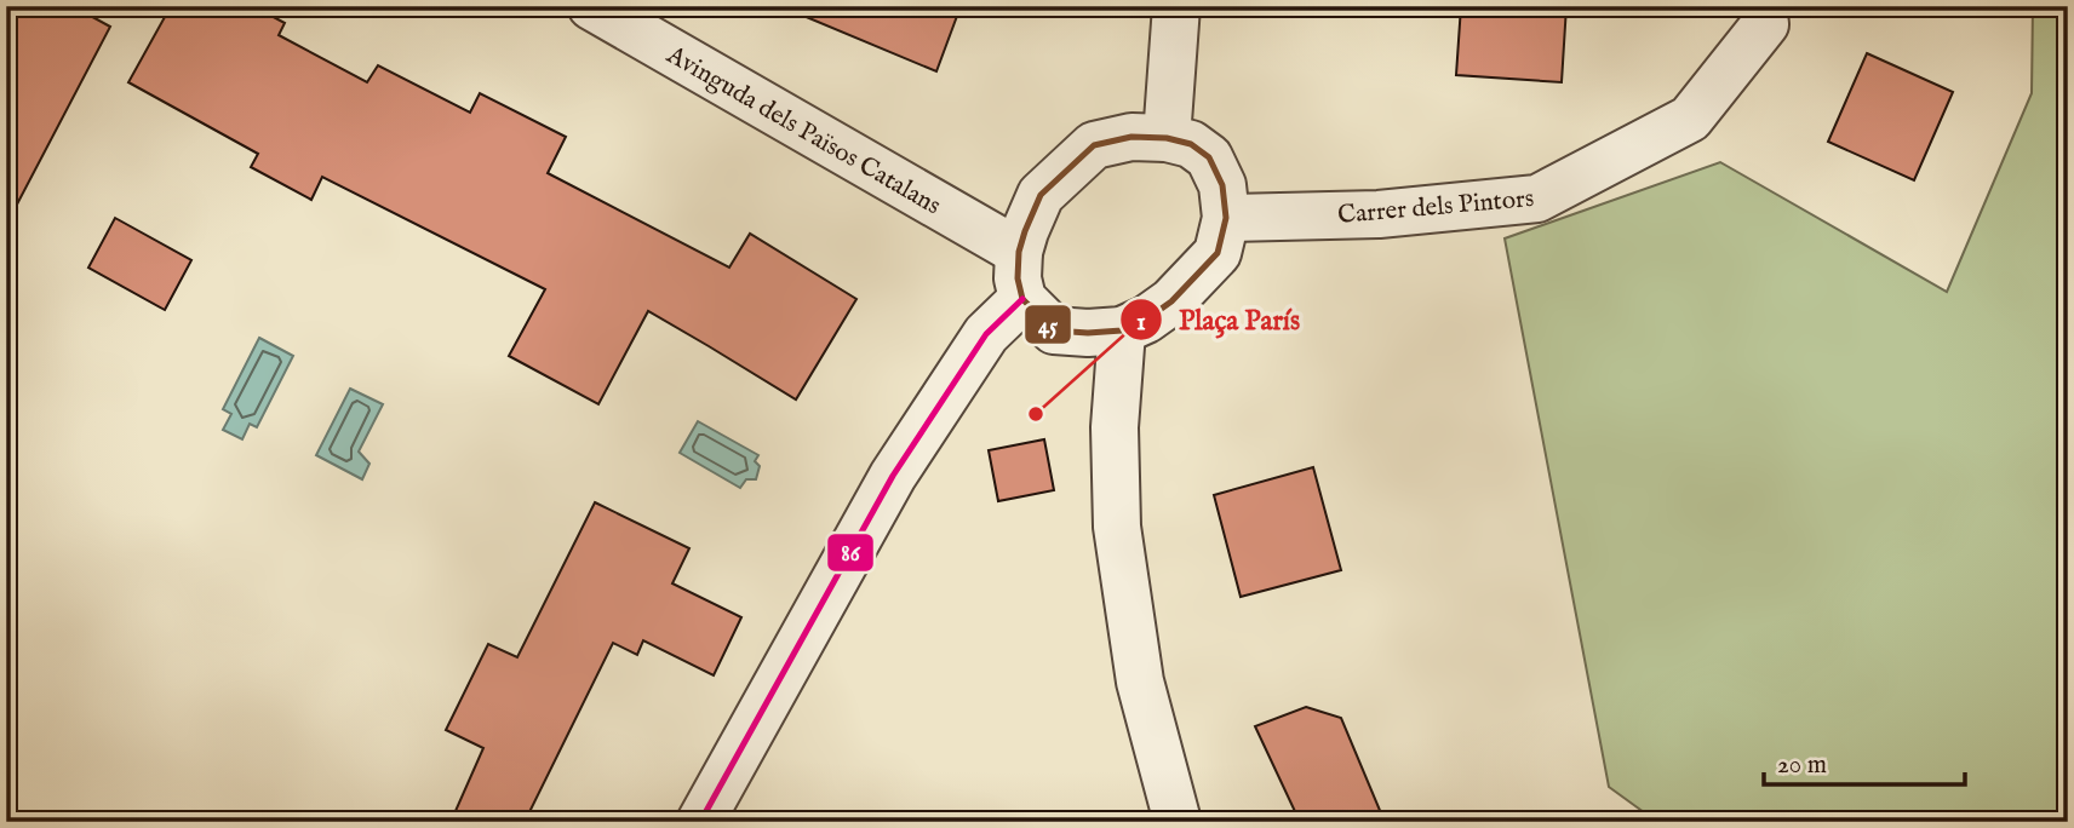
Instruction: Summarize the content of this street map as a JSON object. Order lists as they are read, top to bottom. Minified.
{"streets":{"street":["Avinguda dels Països Catalans","Carrer dels Pintors"]},"crossings":[["Avinguda dels Països Catalans","Carrer dels Pintors"]],"places":["Plaça París"],"lines":["transit line 45","transit line 86"],"scale_bar":"20 m"}
